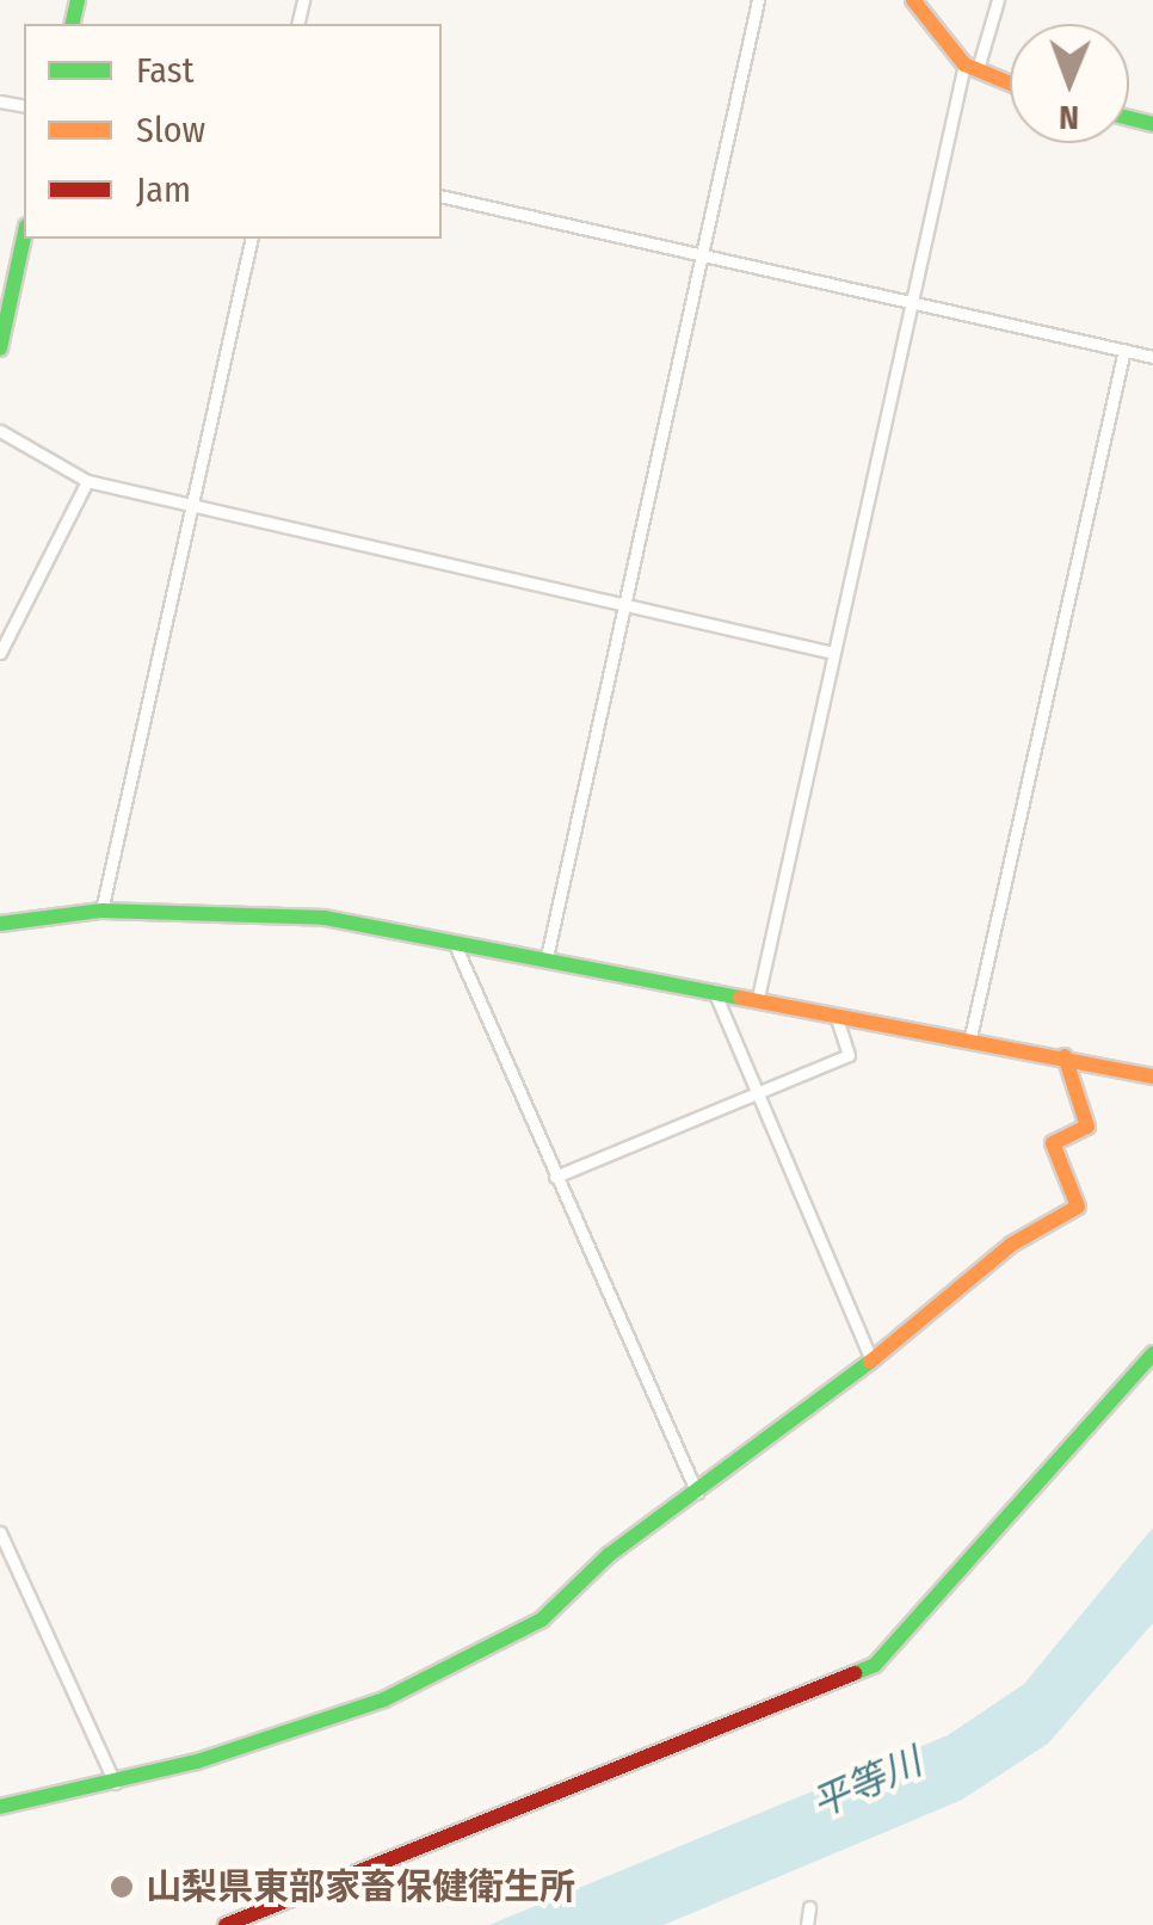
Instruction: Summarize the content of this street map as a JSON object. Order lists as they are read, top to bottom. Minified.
{"water":["平等川"],"places":["山梨県東部家畜保健衛生所"],"legend":["Fast","Slow","Jam"],"north":"bottom"}
